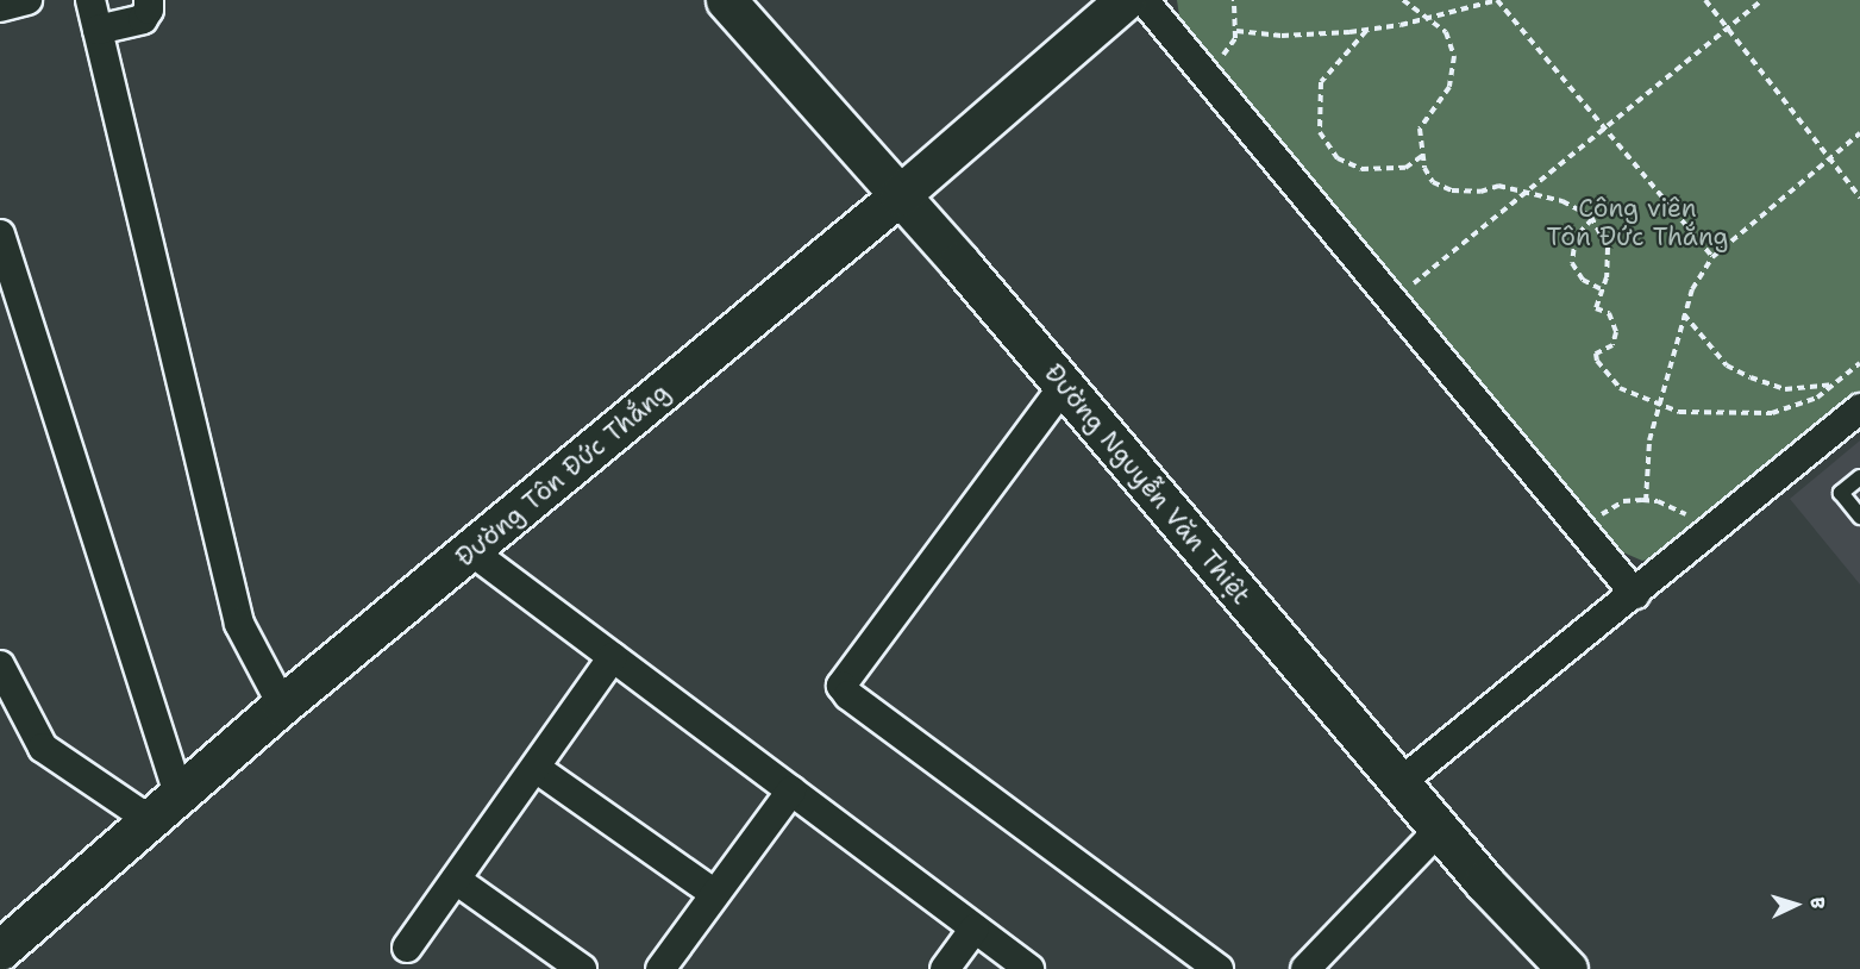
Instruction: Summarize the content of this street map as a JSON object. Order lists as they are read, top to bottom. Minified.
{"streets":{"street":["Đường Tôn Đức Thắng","Đường Nguyễn Văn Thiệt"]},"crossings":[["Đường Tôn Đức Thắng","Đường Nguyễn Văn Thiệt"]],"parks":["Công viên Tôn Đức Thắng"],"north":"right"}
